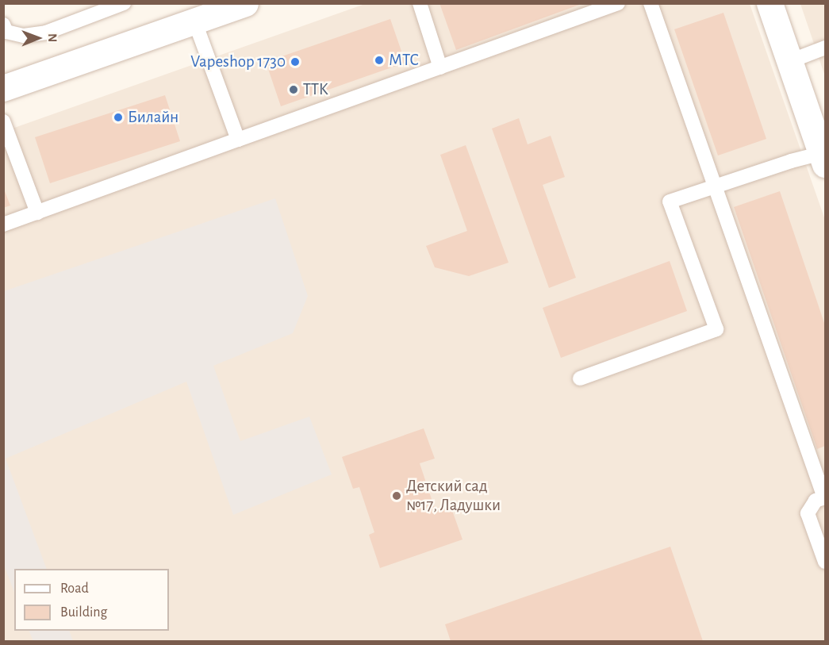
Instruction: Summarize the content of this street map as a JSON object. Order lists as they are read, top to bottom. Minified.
{"places":["МТС","Vapeshop 1730","ТТК","Билайн","Детский сад №17, Ладушки"],"legend":["Road","Building"],"north":"right"}
